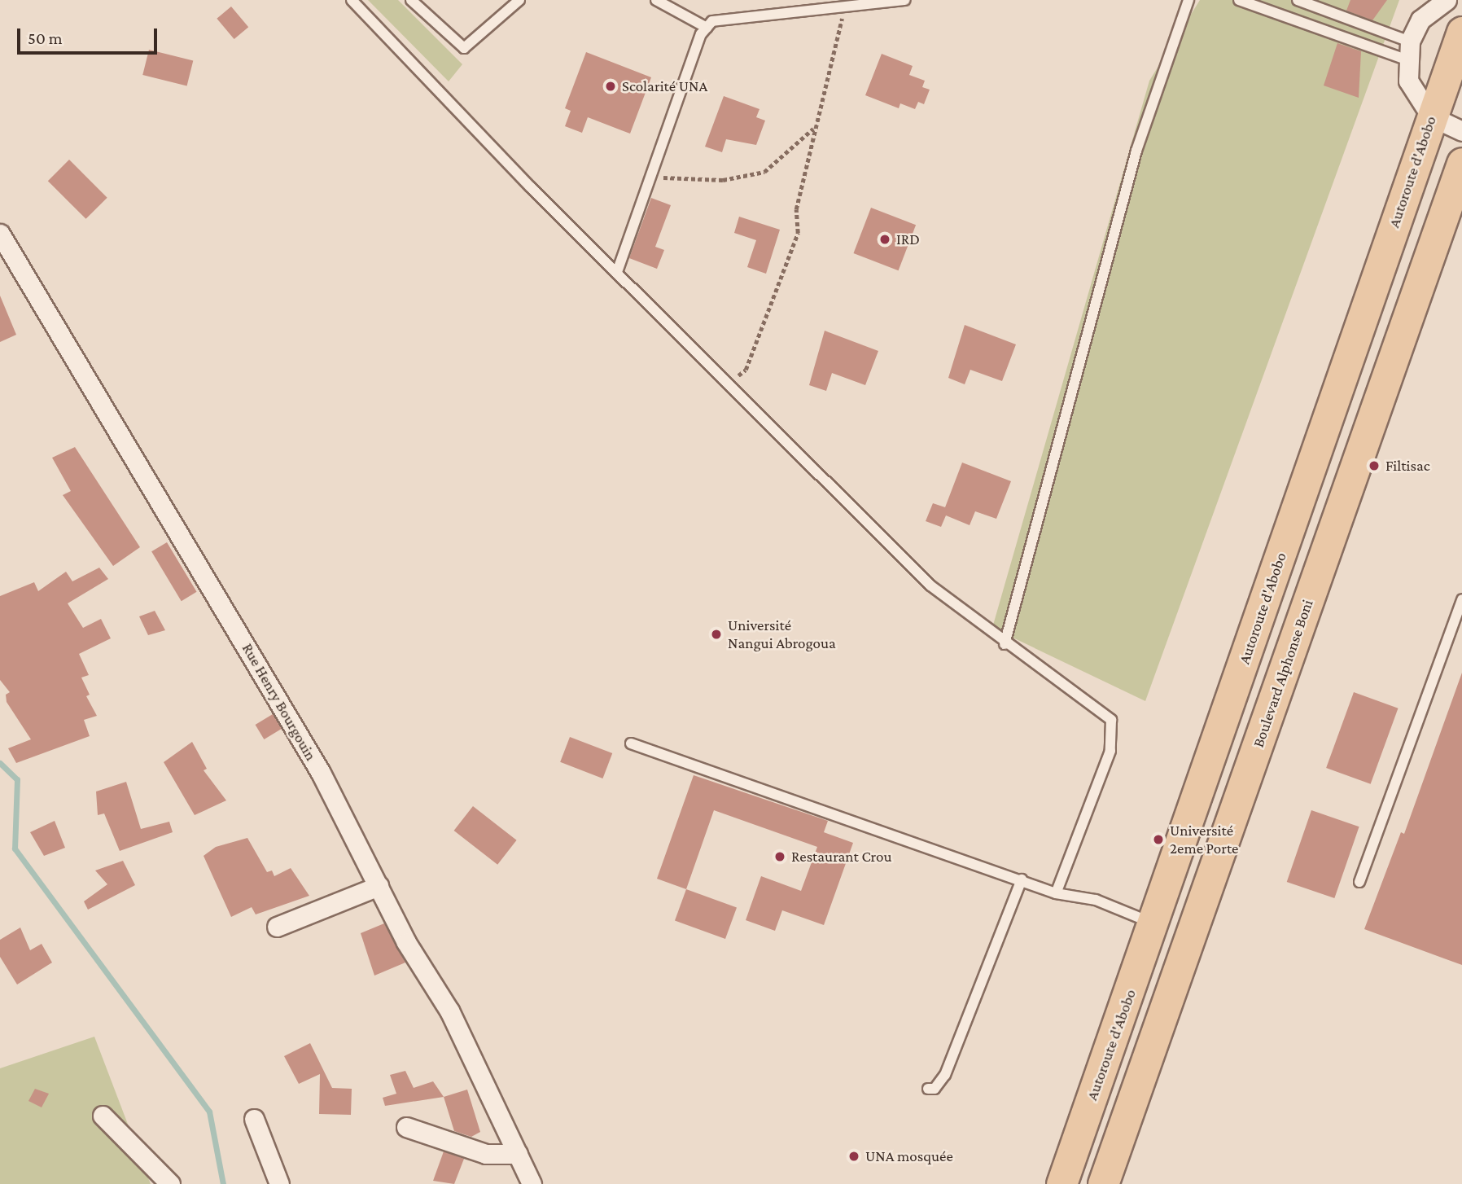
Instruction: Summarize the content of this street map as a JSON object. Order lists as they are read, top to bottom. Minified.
{"streets":{"main road":["Autoroute d'Abobo","Boulevard Alphonse Boni"],"street":["Rue Henry Bourgouin"]},"places":["Scolarité UNA","IRD","Filtisac","Université Nangui Abrogoua","Université 2eme Porte","Restaurant Crou","UNA mosquée"],"scale_bar":"50 m"}
